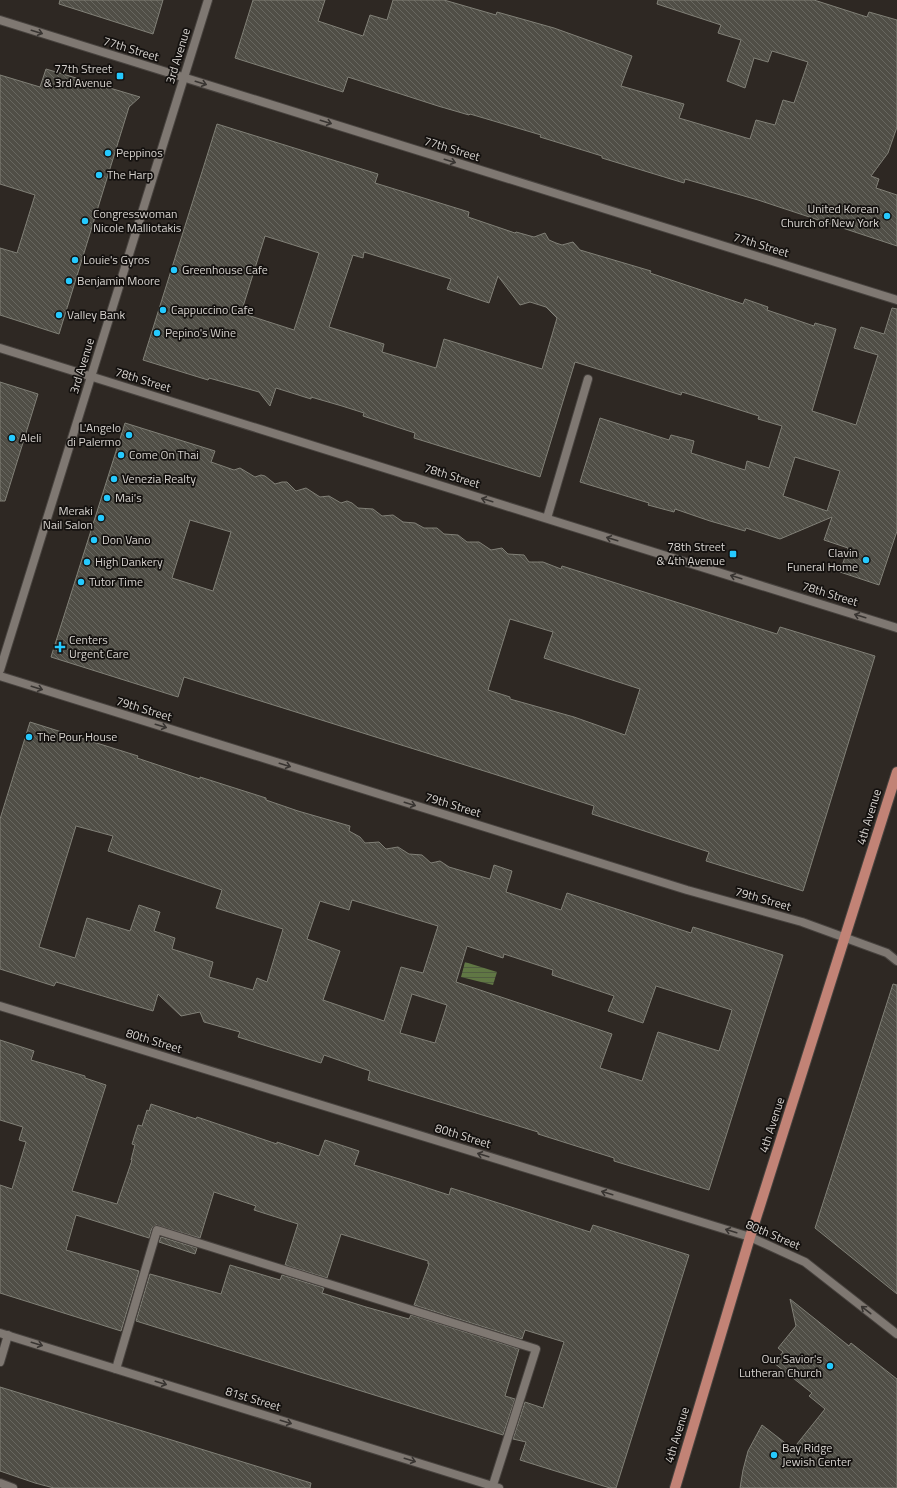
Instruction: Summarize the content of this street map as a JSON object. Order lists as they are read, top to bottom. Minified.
{"streets":{"main road":["4th Avenue"],"street":["77th Street","3rd Avenue","78th Street","79th Street","80th Street","81st Street"]},"crossings":[["77th Street","3rd Avenue"],["3rd Avenue","78th Street"],["79th Street","4th Avenue"],["4th Avenue","80th Street"]],"one_way":["77th Street","78th Street","79th Street","80th Street","81st Street"],"places":{"transit":["77th Street & 3rd Avenue","78th Street & 4th Avenue"],"other":["Peppinos","The Harp","United Korean Church of New York","Congresswoman Nicole Malliotakis","Louie's Gyros","Greenhouse Cafe","Benjamin Moore","Cappuccino Cafe","Valley Bank","Pepino's Wine","L'Angelo di Palermo","Aleli","Come On Thai","Venezia Realty","Mai's","Meraki Nail Salon","Don Vano","Clavin Funeral Home","High Dankery","Tutor Time","The Pour House","Our Savior's Lutheran Church","Bay Ridge Jewish Center"],"health":["Centers Urgent Care"]}}
